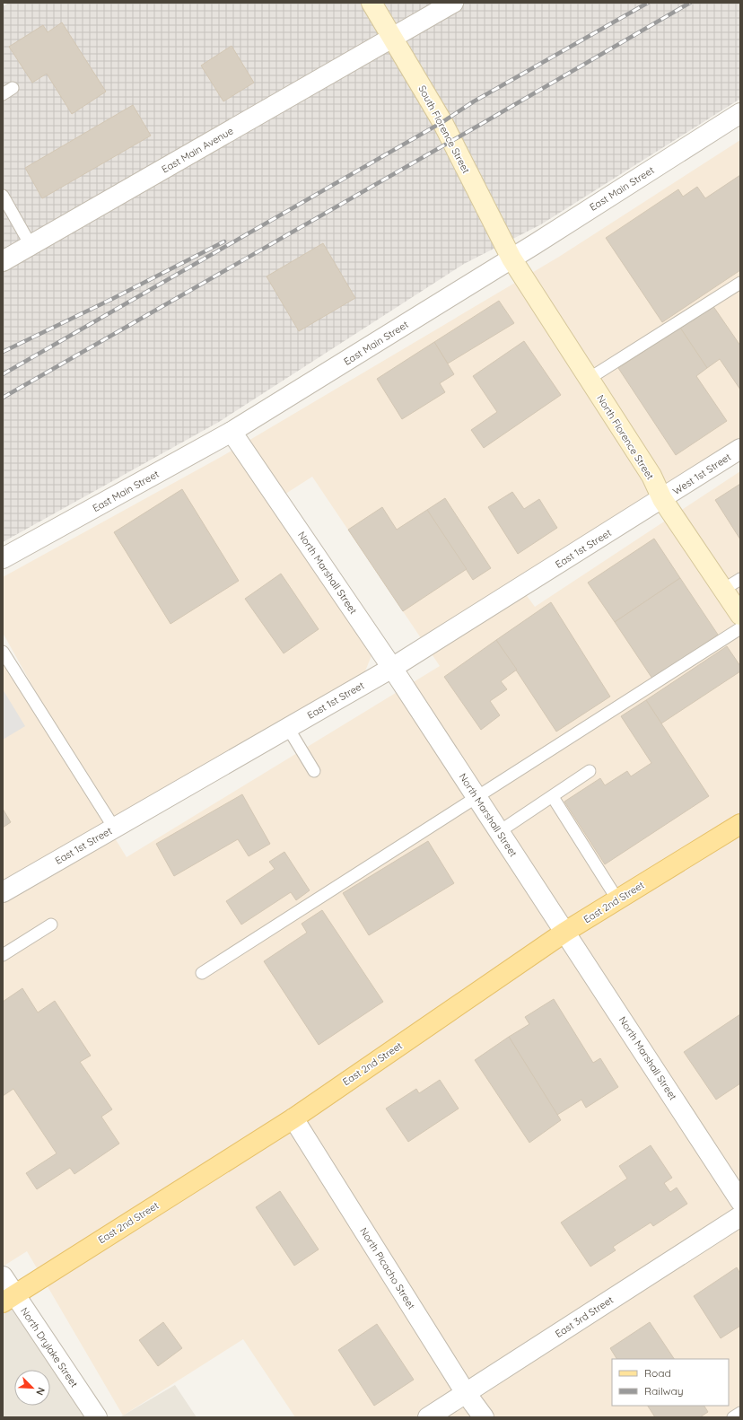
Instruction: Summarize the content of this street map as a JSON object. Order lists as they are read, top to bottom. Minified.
{"streets":{"main road":["East 2nd Street"],"street":["South Florence Street","East Main Avenue","East Main Street","North Florence Street","West 1st Street","East 1st Street","North Marshall Street","North Picacho Street","East 3rd Street","North Drylake Street"]},"crossings":[["South Florence Street","East Main Avenue"],["South Florence Street","East Main Street"],["South Florence Street","North Florence Street"],["East Main Street","North Florence Street"],["East Main Street","North Marshall Street"],["North Florence Street","West 1st Street"],["North Florence Street","East 1st Street"],["West 1st Street","East 1st Street"],["East 1st Street","North Marshall Street"],["North Marshall Street","East 2nd Street"],["East 2nd Street","North Picacho Street"],["East 2nd Street","North Drylake Street"],["North Picacho Street","East 3rd Street"]],"legend":["Road","Railway"],"north":"bottom right"}
